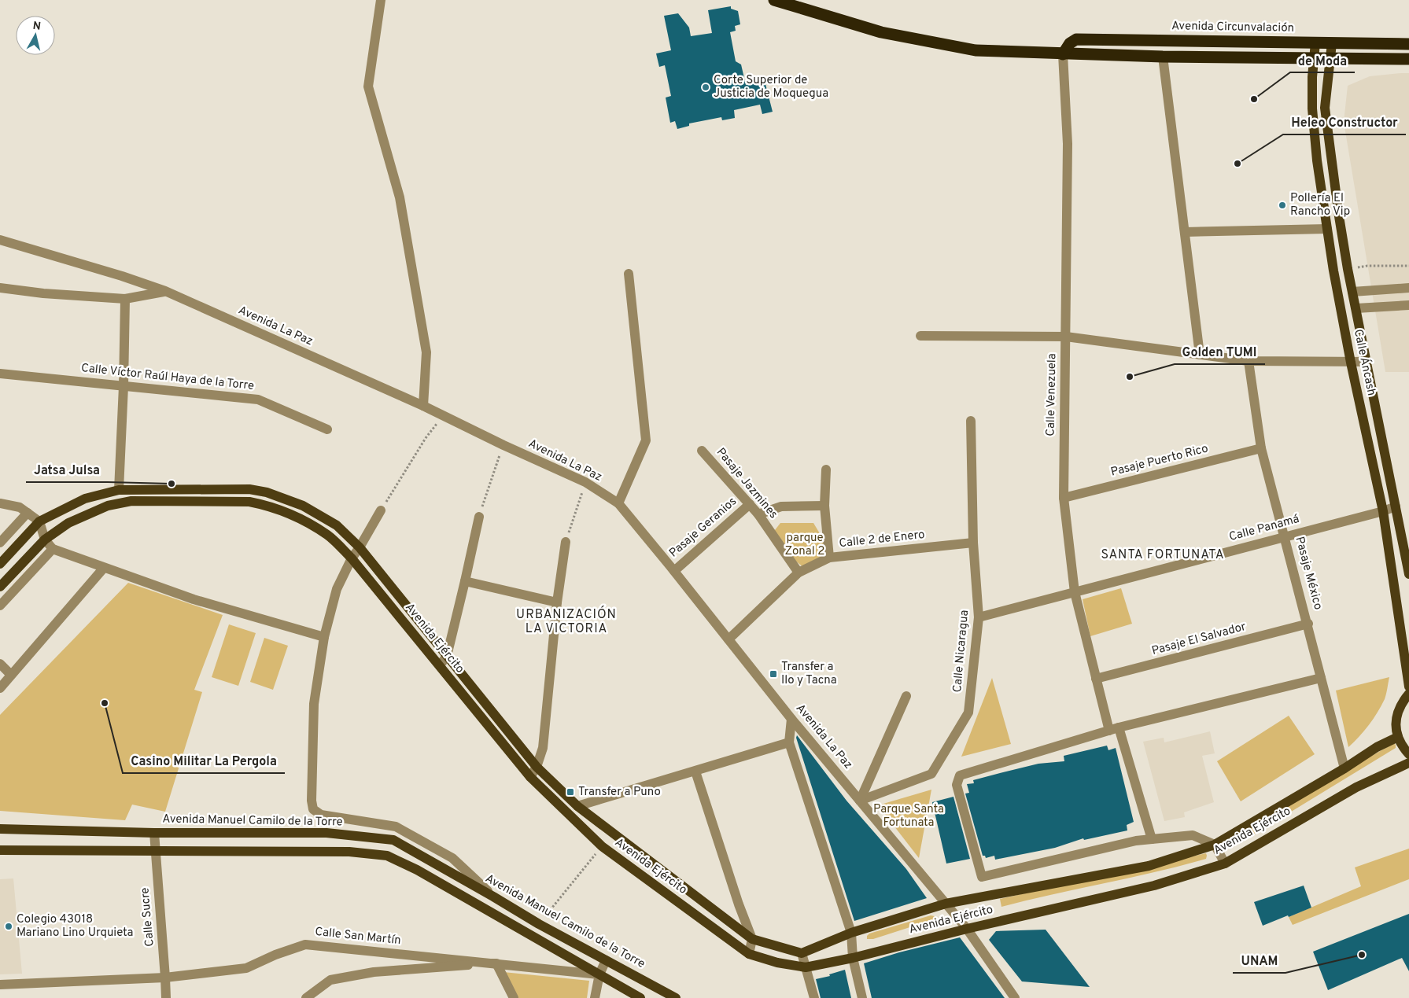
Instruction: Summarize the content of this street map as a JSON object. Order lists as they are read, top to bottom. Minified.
{"streets":{"highway":["Avenida Circunvalación"],"main road":["Calle Áncash","Avenida Ejército","Avenida Manuel Camilo de la Torre"],"street":["Avenida La Paz","Calle Víctor Raúl Haya de la Torre","Calle Venezuela","Pasaje Puerto Rico","Pasaje Jazmines","Pasaje Geranios","Calle Panamá","Calle 2 de Enero","Pasaje México","Pasaje El Salvador","Calle Nicaragua","Calle Sucre","Calle San Martín"]},"crossings":[["Avenida Circunvalación","Calle Áncash"],["Avenida Circunvalación","Calle Venezuela"],["Avenida La Paz","Pasaje Geranios"],["Avenida La Paz","Calle 2 de Enero"],["Avenida La Paz","Avenida Ejército"],["Avenida La Paz","Calle Nicaragua"],["Calle Áncash","Calle Panamá"],["Calle Venezuela","Pasaje Puerto Rico"],["Calle Venezuela","Calle Panamá"],["Calle Venezuela","Pasaje El Salvador"],["Pasaje Puerto Rico","Pasaje México"],["Pasaje Jazmines","Pasaje Geranios"],["Pasaje Jazmines","Calle 2 de Enero"],["Calle Panamá","Pasaje México"],["Calle Panamá","Calle Nicaragua"],["Calle 2 de Enero","Calle Nicaragua"],["Pasaje México","Avenida Ejército"],["Pasaje México","Pasaje El Salvador"],["Avenida Manuel Camilo de la Torre","Calle Sucre"],["Calle Sucre","Calle San Martín"]],"districts":["SANTA FORTUNATA","URBANIZACIÓN LA VICTORIA"],"parks":["parque Zonal 2","Parque Santa Fortunata"],"places":{"other":["Corte Superior de Justicia de Moquegua","de Moda","Heleo Constructor","Pollería El Rancho Vip","Golden TUMI","Jatsa Julsa","Casino Militar La Pergola","Colegio 43018 Mariano Lino Urquieta","UNAM"],"transit":["Transfer a Ilo y Tacna","Transfer a Puno"]},"north":"top"}
